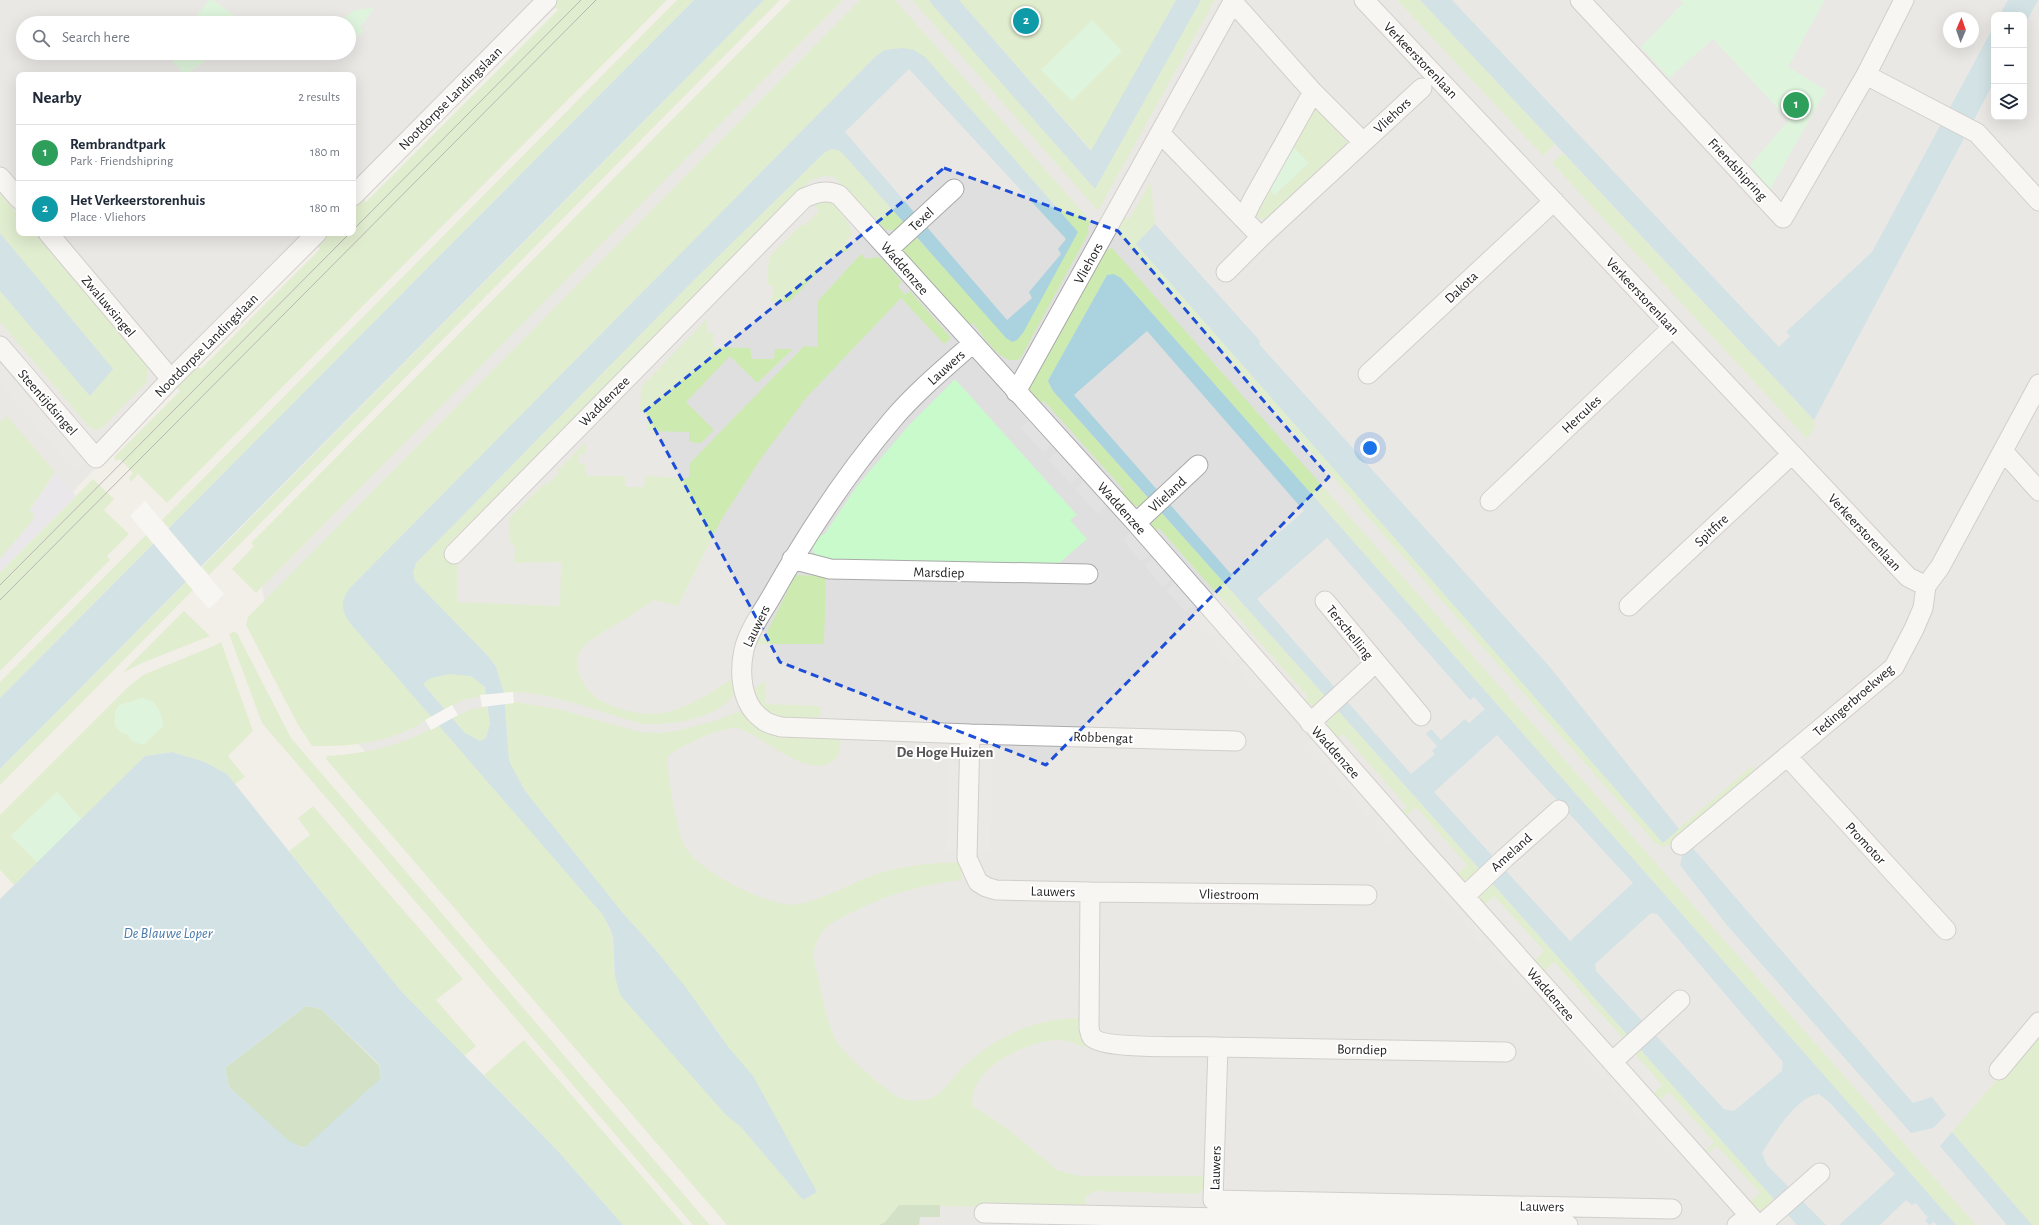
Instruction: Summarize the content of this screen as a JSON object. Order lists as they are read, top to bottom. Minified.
{"streets":{"street":["Verkeerstorenlaan","Nootdorpse Landingslaan","Vliehors","Friendshipring","Texel","Waddenzee","Dakota","Zwaluwsingel","Lauwers","Steentijdsingel","Hercules","Vlieland","Spitfire","Marsdiep","Terschelling","Tedingerbroekweg","Robbengat","Promotor","Ameland","Vliestroom","Borndiep"]},"crossings":[["Verkeerstorenlaan","Dakota"],["Verkeerstorenlaan","Hercules"],["Verkeerstorenlaan","Spitfire"],["Verkeerstorenlaan","Tedingerbroekweg"],["Nootdorpse Landingslaan","Zwaluwsingel"],["Nootdorpse Landingslaan","Steentijdsingel"],["Vliehors","Waddenzee"],["Texel","Waddenzee"],["Waddenzee","Lauwers"],["Waddenzee","Vlieland"],["Waddenzee","Terschelling"],["Waddenzee","Ameland"],["Lauwers","Marsdiep"],["Lauwers","Robbengat"],["Lauwers","Vliestroom"],["Lauwers","Borndiep"],["Tedingerbroekweg","Promotor"]],"districts":["De Hoge Huizen"],"water":["De Blauwe Loper"],"north":"top","page":{"pins":["2","1"],"map_buttons":["+","−"],"search":"Search here","heading":["Nearby","2 results"],"list":[{"mark":"1","name":"Rembrandtpark","note":"Park · Friendshipring","value":"180 m"},{"mark":"2","name":"Het Verkeerstorenhuis","note":"Place · Vliehors","value":"180 m"}]}}
